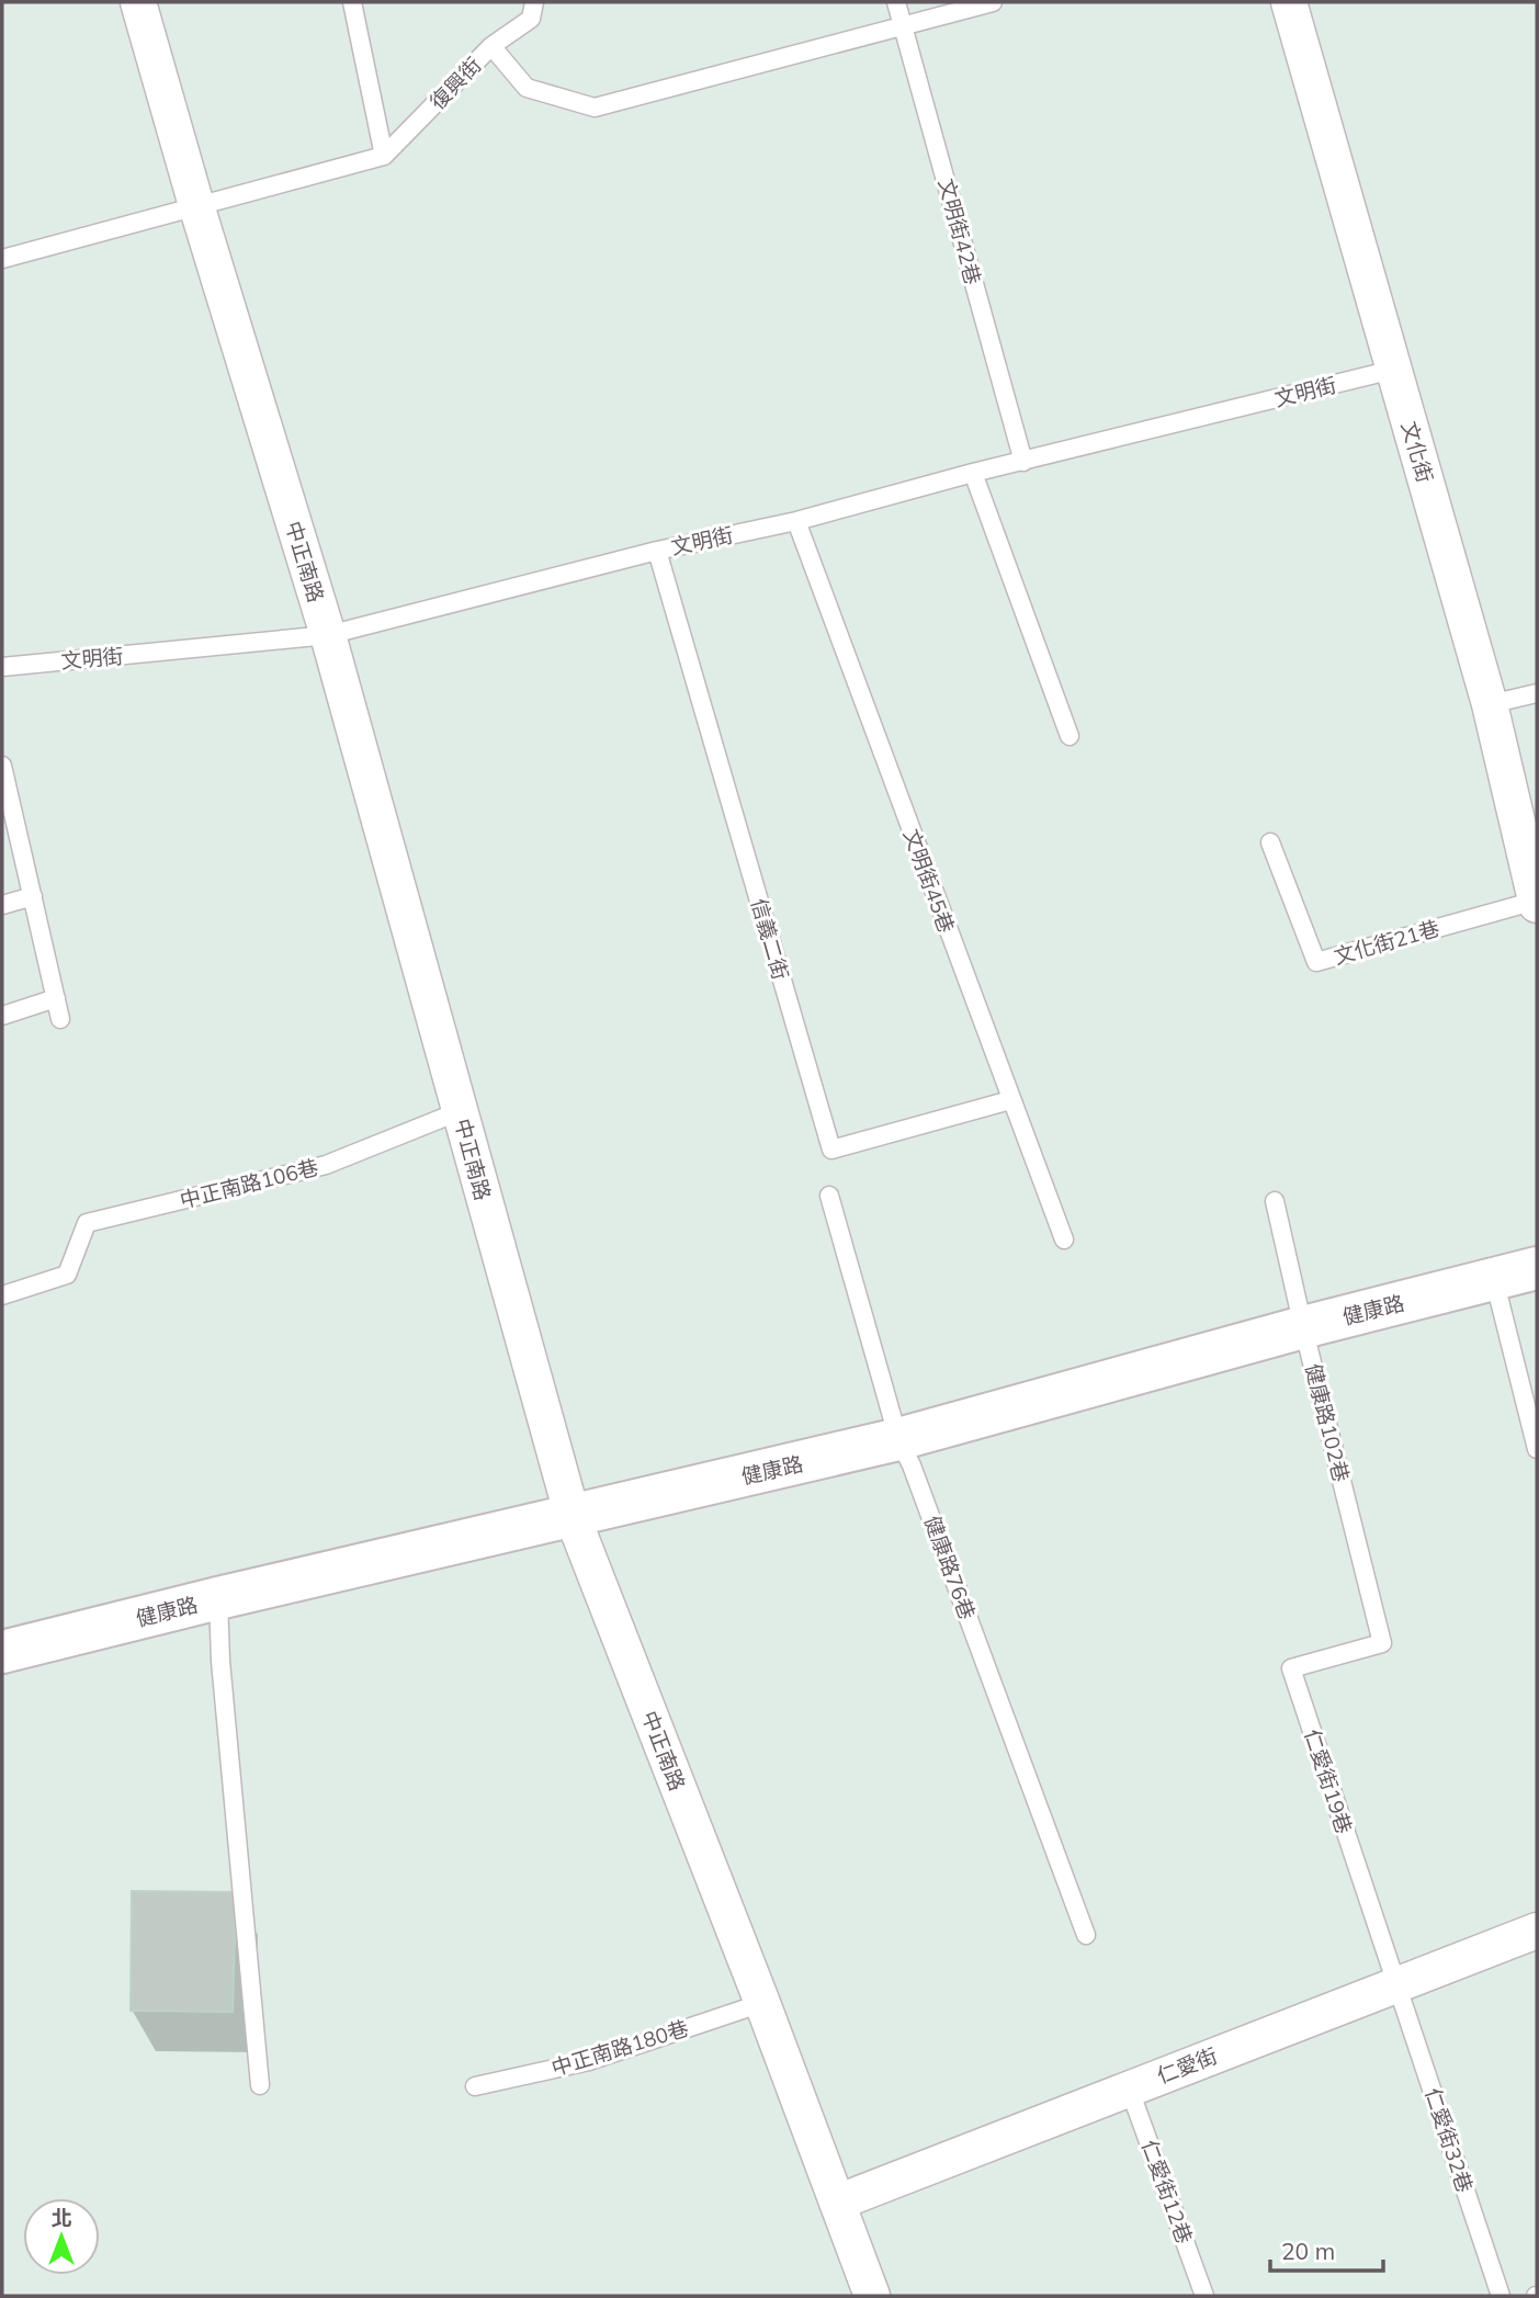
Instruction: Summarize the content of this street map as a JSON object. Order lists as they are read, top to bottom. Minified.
{"streets":{"street":["文化街","中正南路","健康路","仁愛街"],"lane":["復興街","文明街42巷","文明街","文明街45巷","信義二街","文化街21巷","中正南路106巷","健康路102巷","健康路76巷","仁愛街19巷","中正南路180巷","仁愛街32巷","仁愛街12巷"]},"crossings":[["復興街","文明街42巷"],["文明街42巷","文明街"],["文明街","文化街"],["文明街","中正南路"],["文明街","文明街45巷"],["文明街","信義二街"],["文化街","文化街21巷"],["中正南路","中正南路106巷"],["中正南路","健康路"],["中正南路","中正南路180巷"],["中正南路","仁愛街"],["文明街45巷","信義二街"],["健康路","健康路102巷"],["健康路","健康路76巷"],["健康路102巷","仁愛街19巷"],["仁愛街19巷","仁愛街"],["仁愛街19巷","仁愛街32巷"],["仁愛街","仁愛街32巷"],["仁愛街","仁愛街12巷"]],"scale_bar":"20 m","north":"top"}
